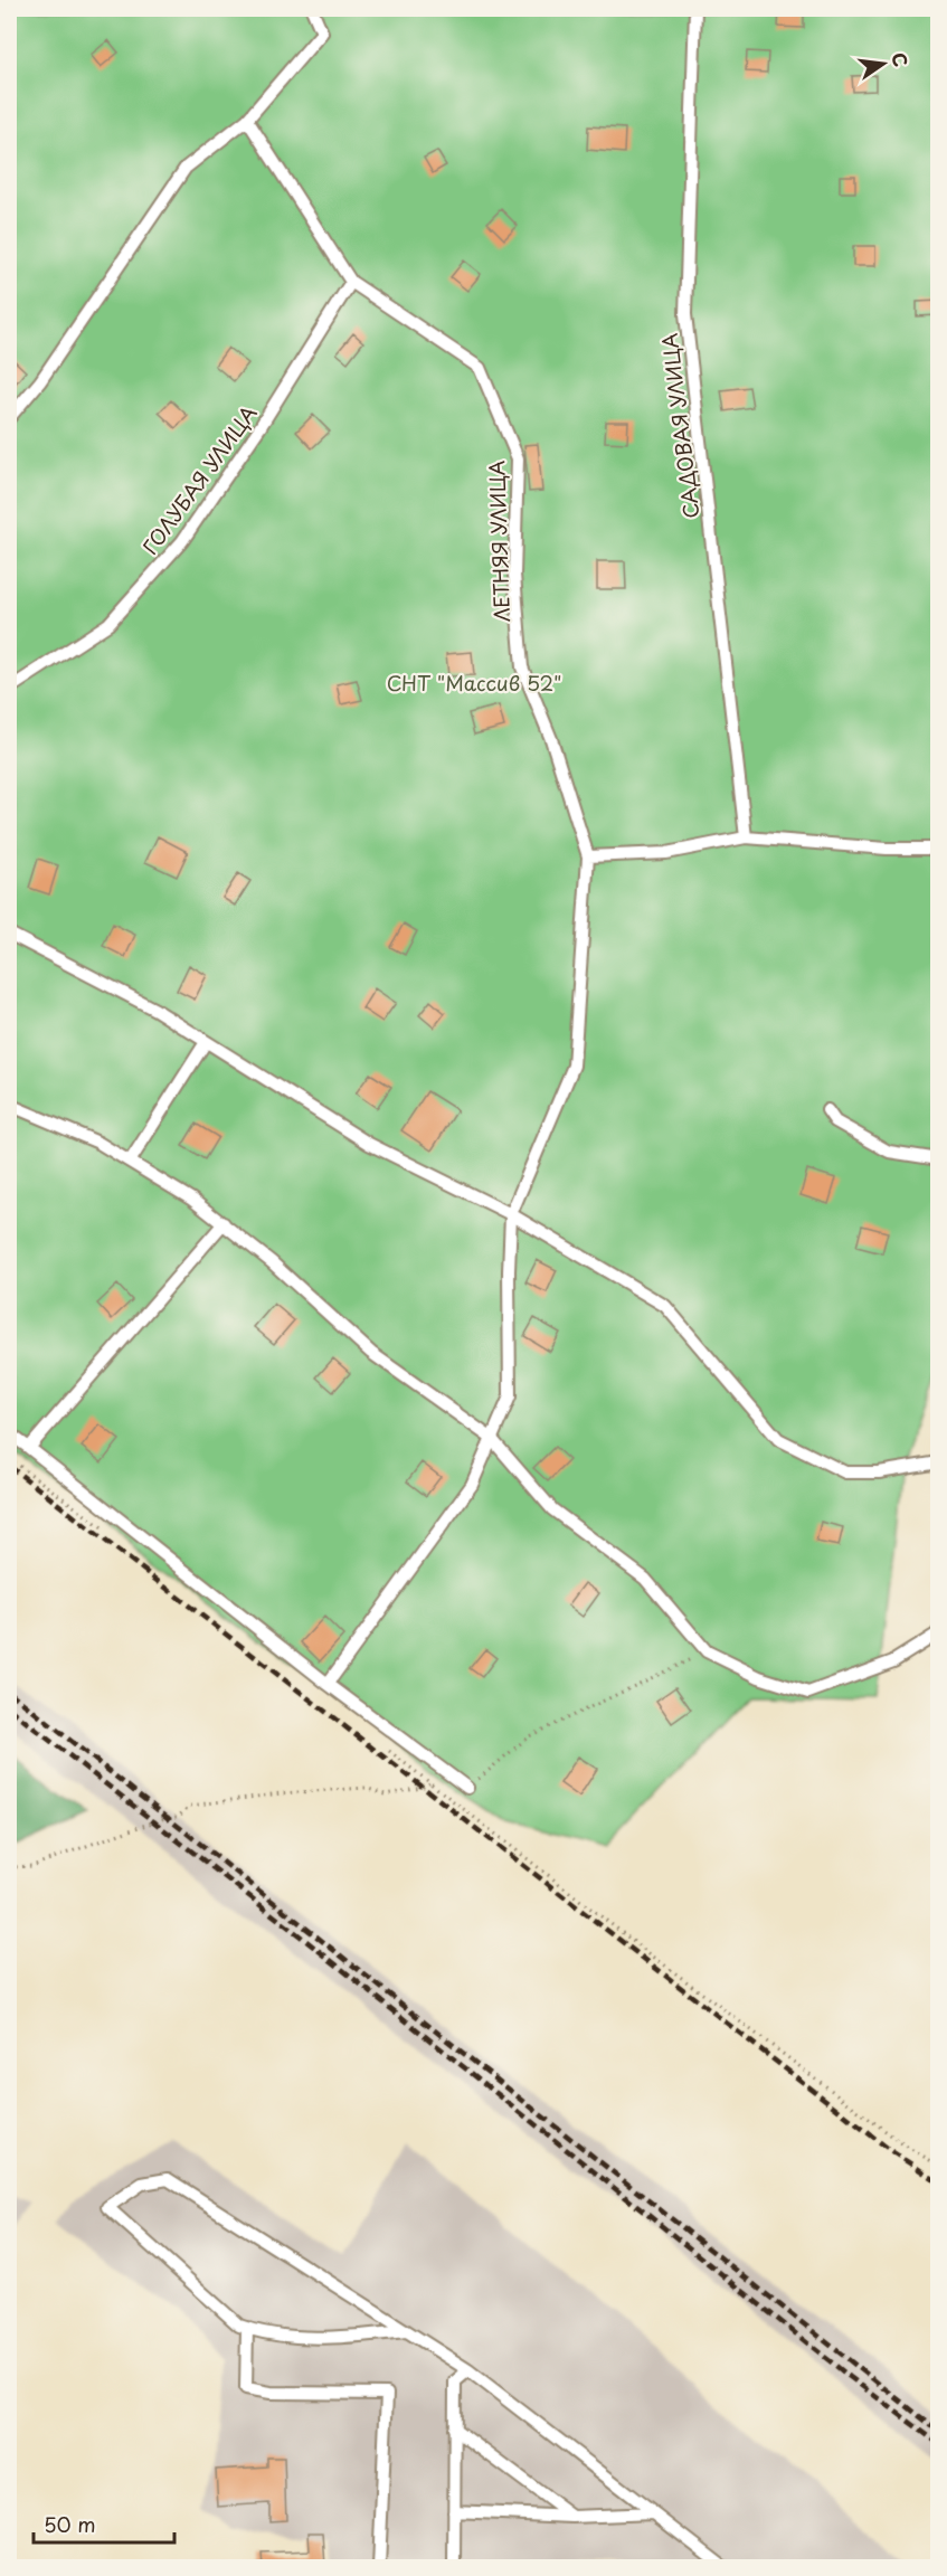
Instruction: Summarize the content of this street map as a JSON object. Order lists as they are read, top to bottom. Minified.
{"streets":{"lane":["САДОВАЯ УЛИЦА","ГОЛУБАЯ УЛИЦА","ЛЕТНЯЯ УЛИЦА"]},"crossings":[["ГОЛУБАЯ УЛИЦА","ЛЕТНЯЯ УЛИЦА"]],"parks":["СНТ \"Массив 52\""],"scale_bar":"50 m","north":"right"}
